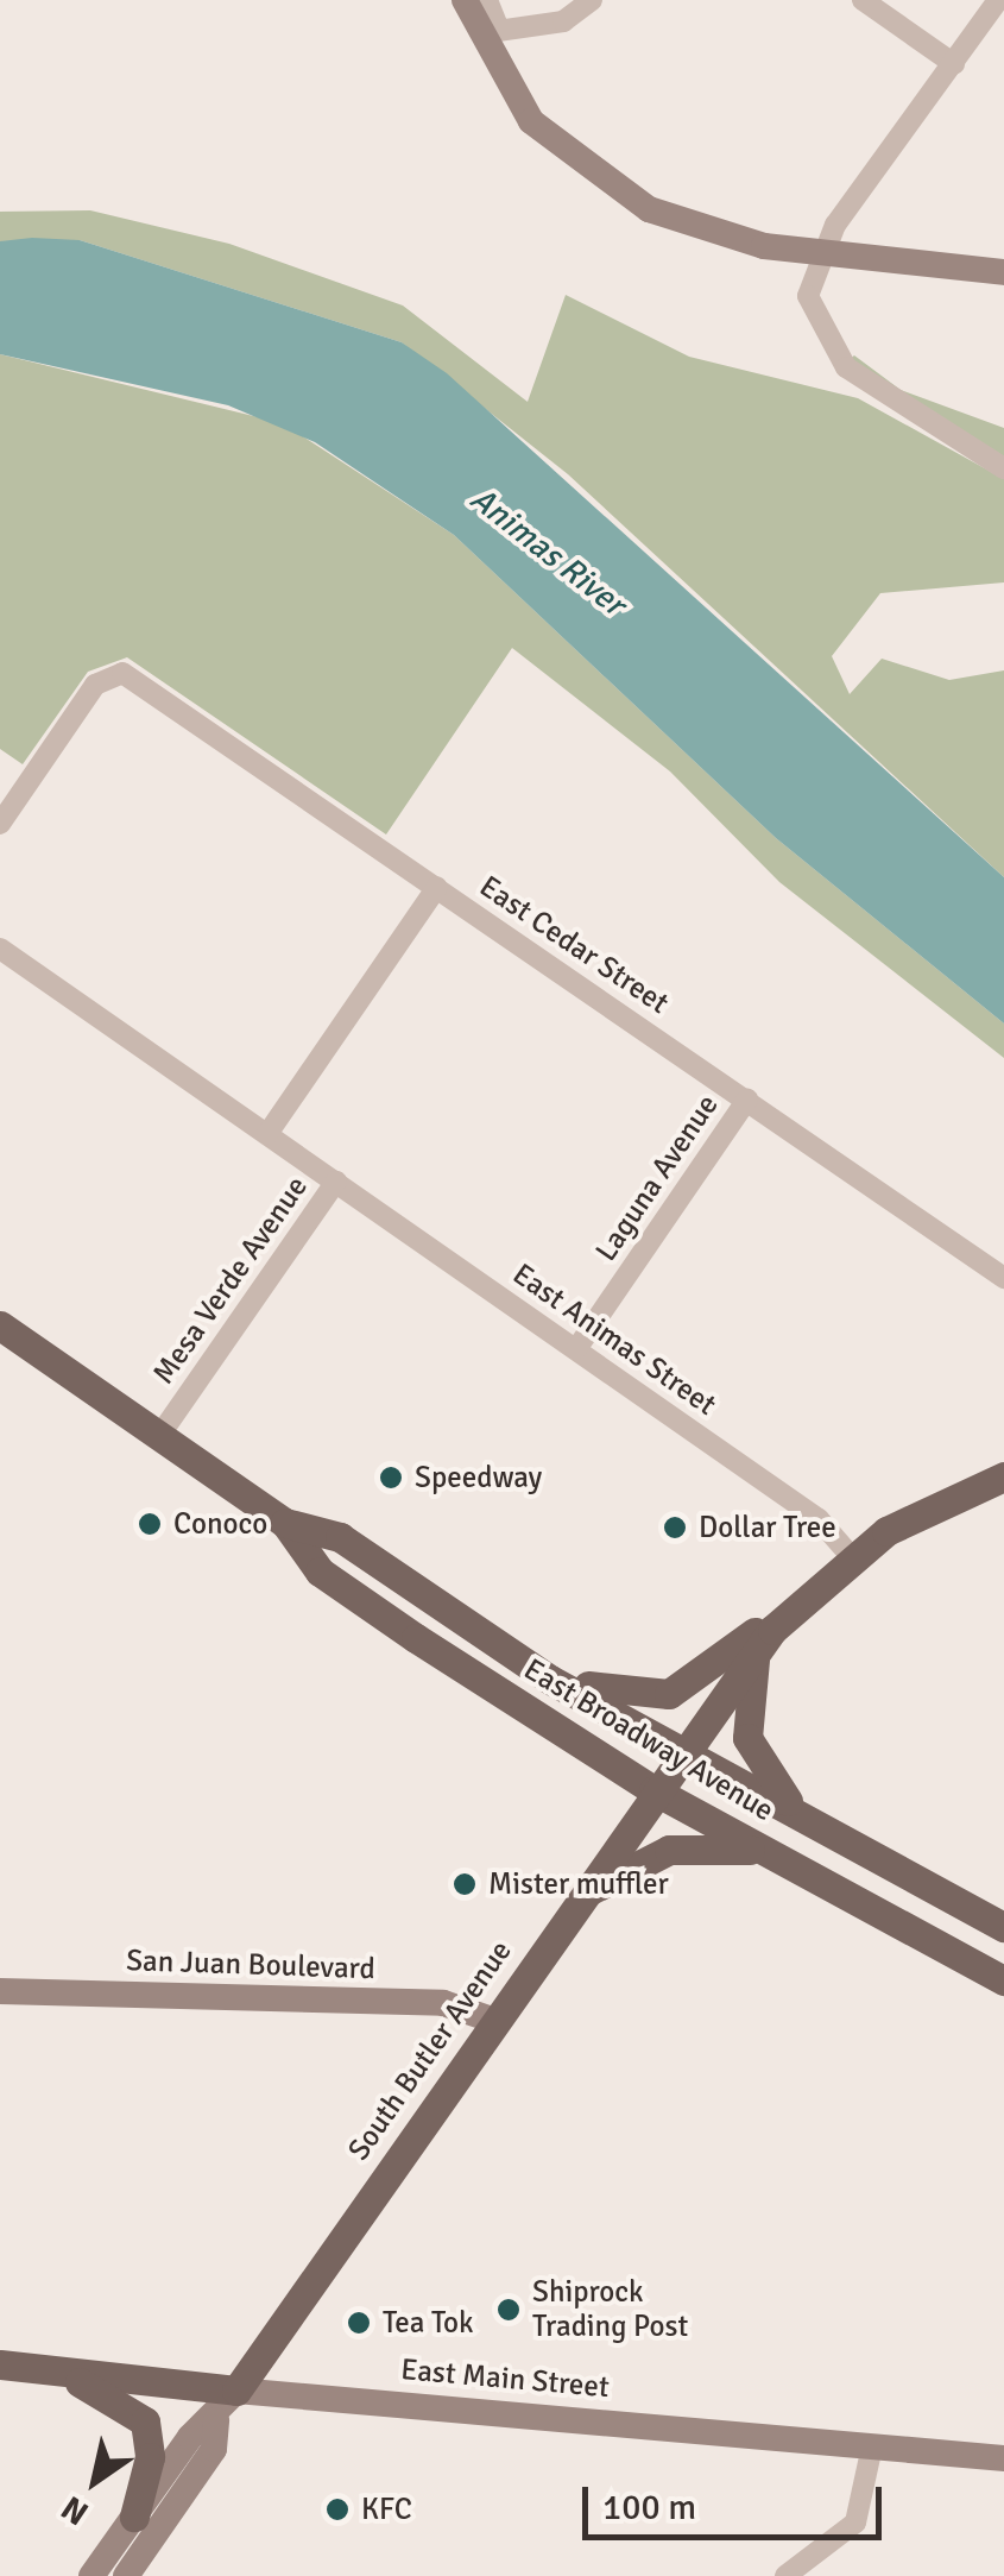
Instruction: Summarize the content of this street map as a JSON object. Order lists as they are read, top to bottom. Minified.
{"streets":{"main road":["East Broadway Avenue","San Juan Boulevard","South Butler Avenue","East Main Street"],"street":["East Cedar Street","Laguna Avenue","Mesa Verde Avenue","East Animas Street"]},"crossings":[["East Cedar Street","Laguna Avenue"],["East Cedar Street","Mesa Verde Avenue"],["Laguna Avenue","East Animas Street"],["Mesa Verde Avenue","East Animas Street"],["Mesa Verde Avenue","East Broadway Avenue"],["East Broadway Avenue","South Butler Avenue"],["San Juan Boulevard","South Butler Avenue"],["South Butler Avenue","East Main Street"]],"water":["Animas River"],"places":["Speedway","Conoco","Dollar Tree","Mister muffler","Shiprock Trading Post","Tea Tok","KFC"],"scale_bar":"100 m","north":"bottom left"}
